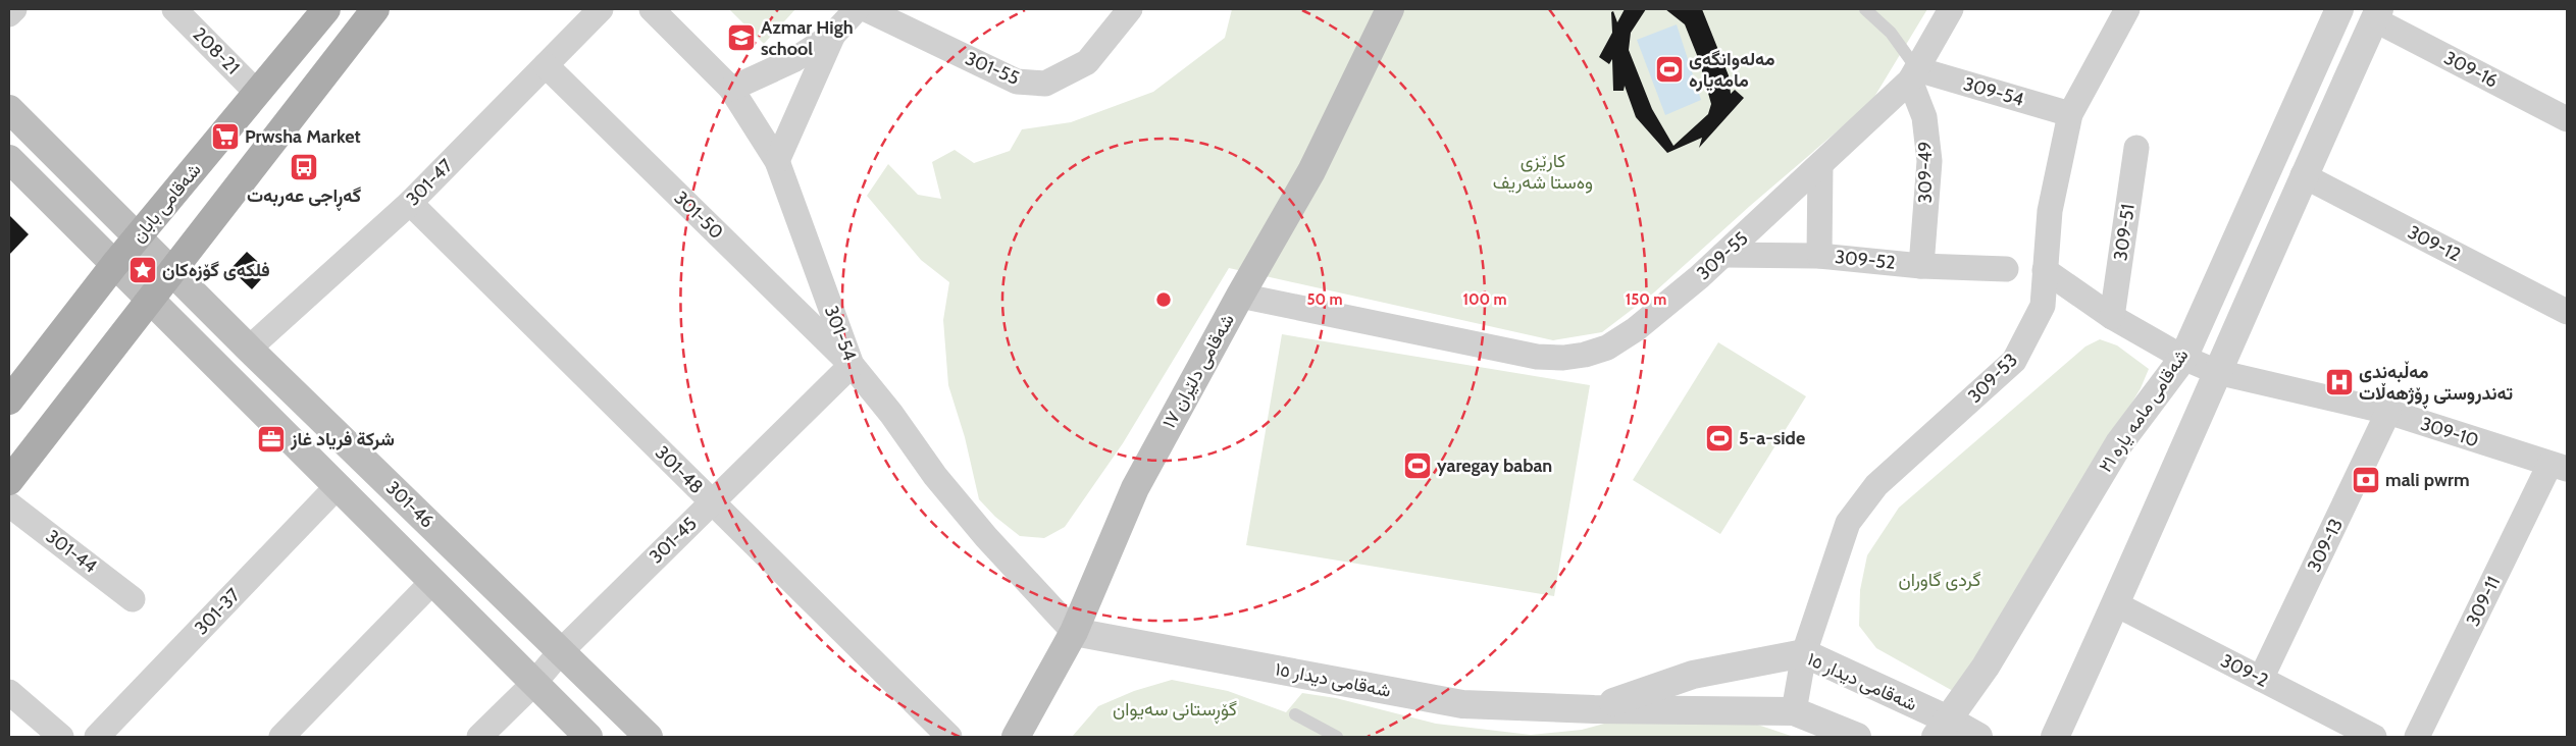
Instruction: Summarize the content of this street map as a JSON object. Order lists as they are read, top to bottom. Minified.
{"streets":{"main road":["شەقامی بابان","شەقامی دلێران ١٧","301-46"],"street":["208-21","301-55","309-16","309-54","309-49","301-47","301-50","309-51","309-12","309-55","309-52","301-54","309-53","شەقامی مامە یارە ٢١","309-10","301-48","301-45","309-13","301-44","309-11","301-37","309-2","شەقامی دیدار ١٥"]},"crossings":[["208-21","شەقامی بابان"],["309-54","309-49"],["309-54","309-55"],["309-54","309-53"],["309-49","309-55"],["309-49","309-52"],["301-47","301-50"],["301-47","301-48"],["301-47","301-46"],["شەقامی بابان","301-46"],["301-50","301-54"],["301-50","301-45"],["309-55","309-52"],["309-55","شەقامی دلێران ١٧"],["301-54","شەقامی دلێران ١٧"],["301-54","301-45"],["301-54","شەقامی دیدار ١٥"],["شەقامی دلێران ١٧","شەقامی دیدار ١٥"],["309-53","شەقامی دیدار ١٥"],["شەقامی مامە یارە ٢١","309-10"],["شەقامی مامە یارە ٢١","شەقامی دیدار ١٥"],["309-10","309-13"],["309-10","309-11"],["301-48","301-45"],["301-46","301-45"],["309-13","309-2"]],"parks":["کارێزی وەستا شەریف","گردی گاوران","گۆڕستانی سەیوان"],"places":{"school or university":["Azmar High school"],"sports":["مەلەوانگەی مامەیارە","5-a-side","yaregay baban"],"supermarket":["Prwsha Market"],"bus stop":["گەڕاجی عەربەت"],"place":["فلکەی گۆزەکان"],"hospital":["مەڵبەندی تەندروستی ڕۆژهەڵات"],"office":["شرکة فرياد غاز"],"bank":["mali pwrm"]},"rings":["50 m","100 m","150 m"]}
